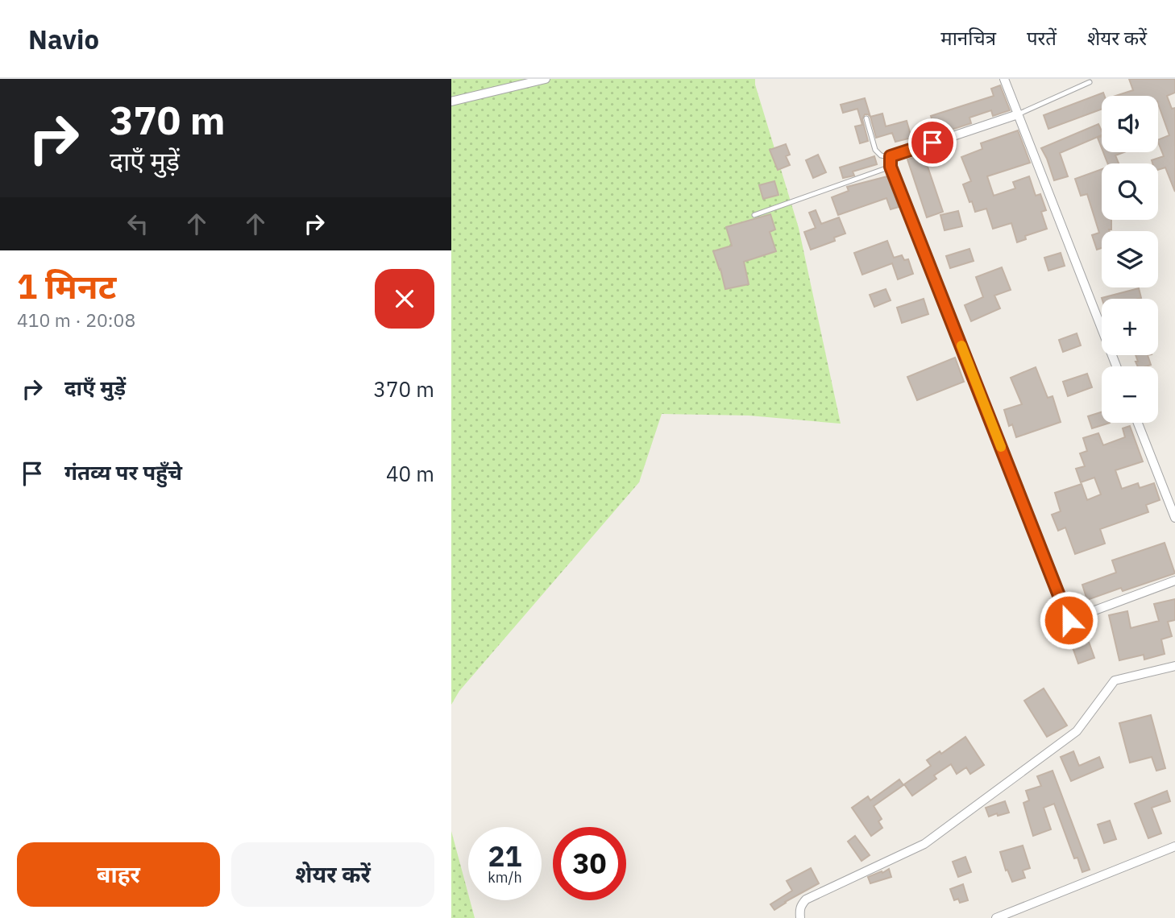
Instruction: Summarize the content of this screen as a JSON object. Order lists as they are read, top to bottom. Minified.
{"page":{"header":"Navio","nav":["मानचित्र","परतें","शेयर करें"],"turn":["370 m","दाएँ मुड़ें"],"map_buttons":["+","−"],"heading":["1 मिनट","410 m · 20:08"],"list":[{"name":"दाएँ मुड़ें","value":"370 m"},{"name":"गंतव्य पर पहुँचे","value":"40 m"}],"speed":"21 km/h","limit":"30","buttons":["बाहर","शेयर करें"]}}
